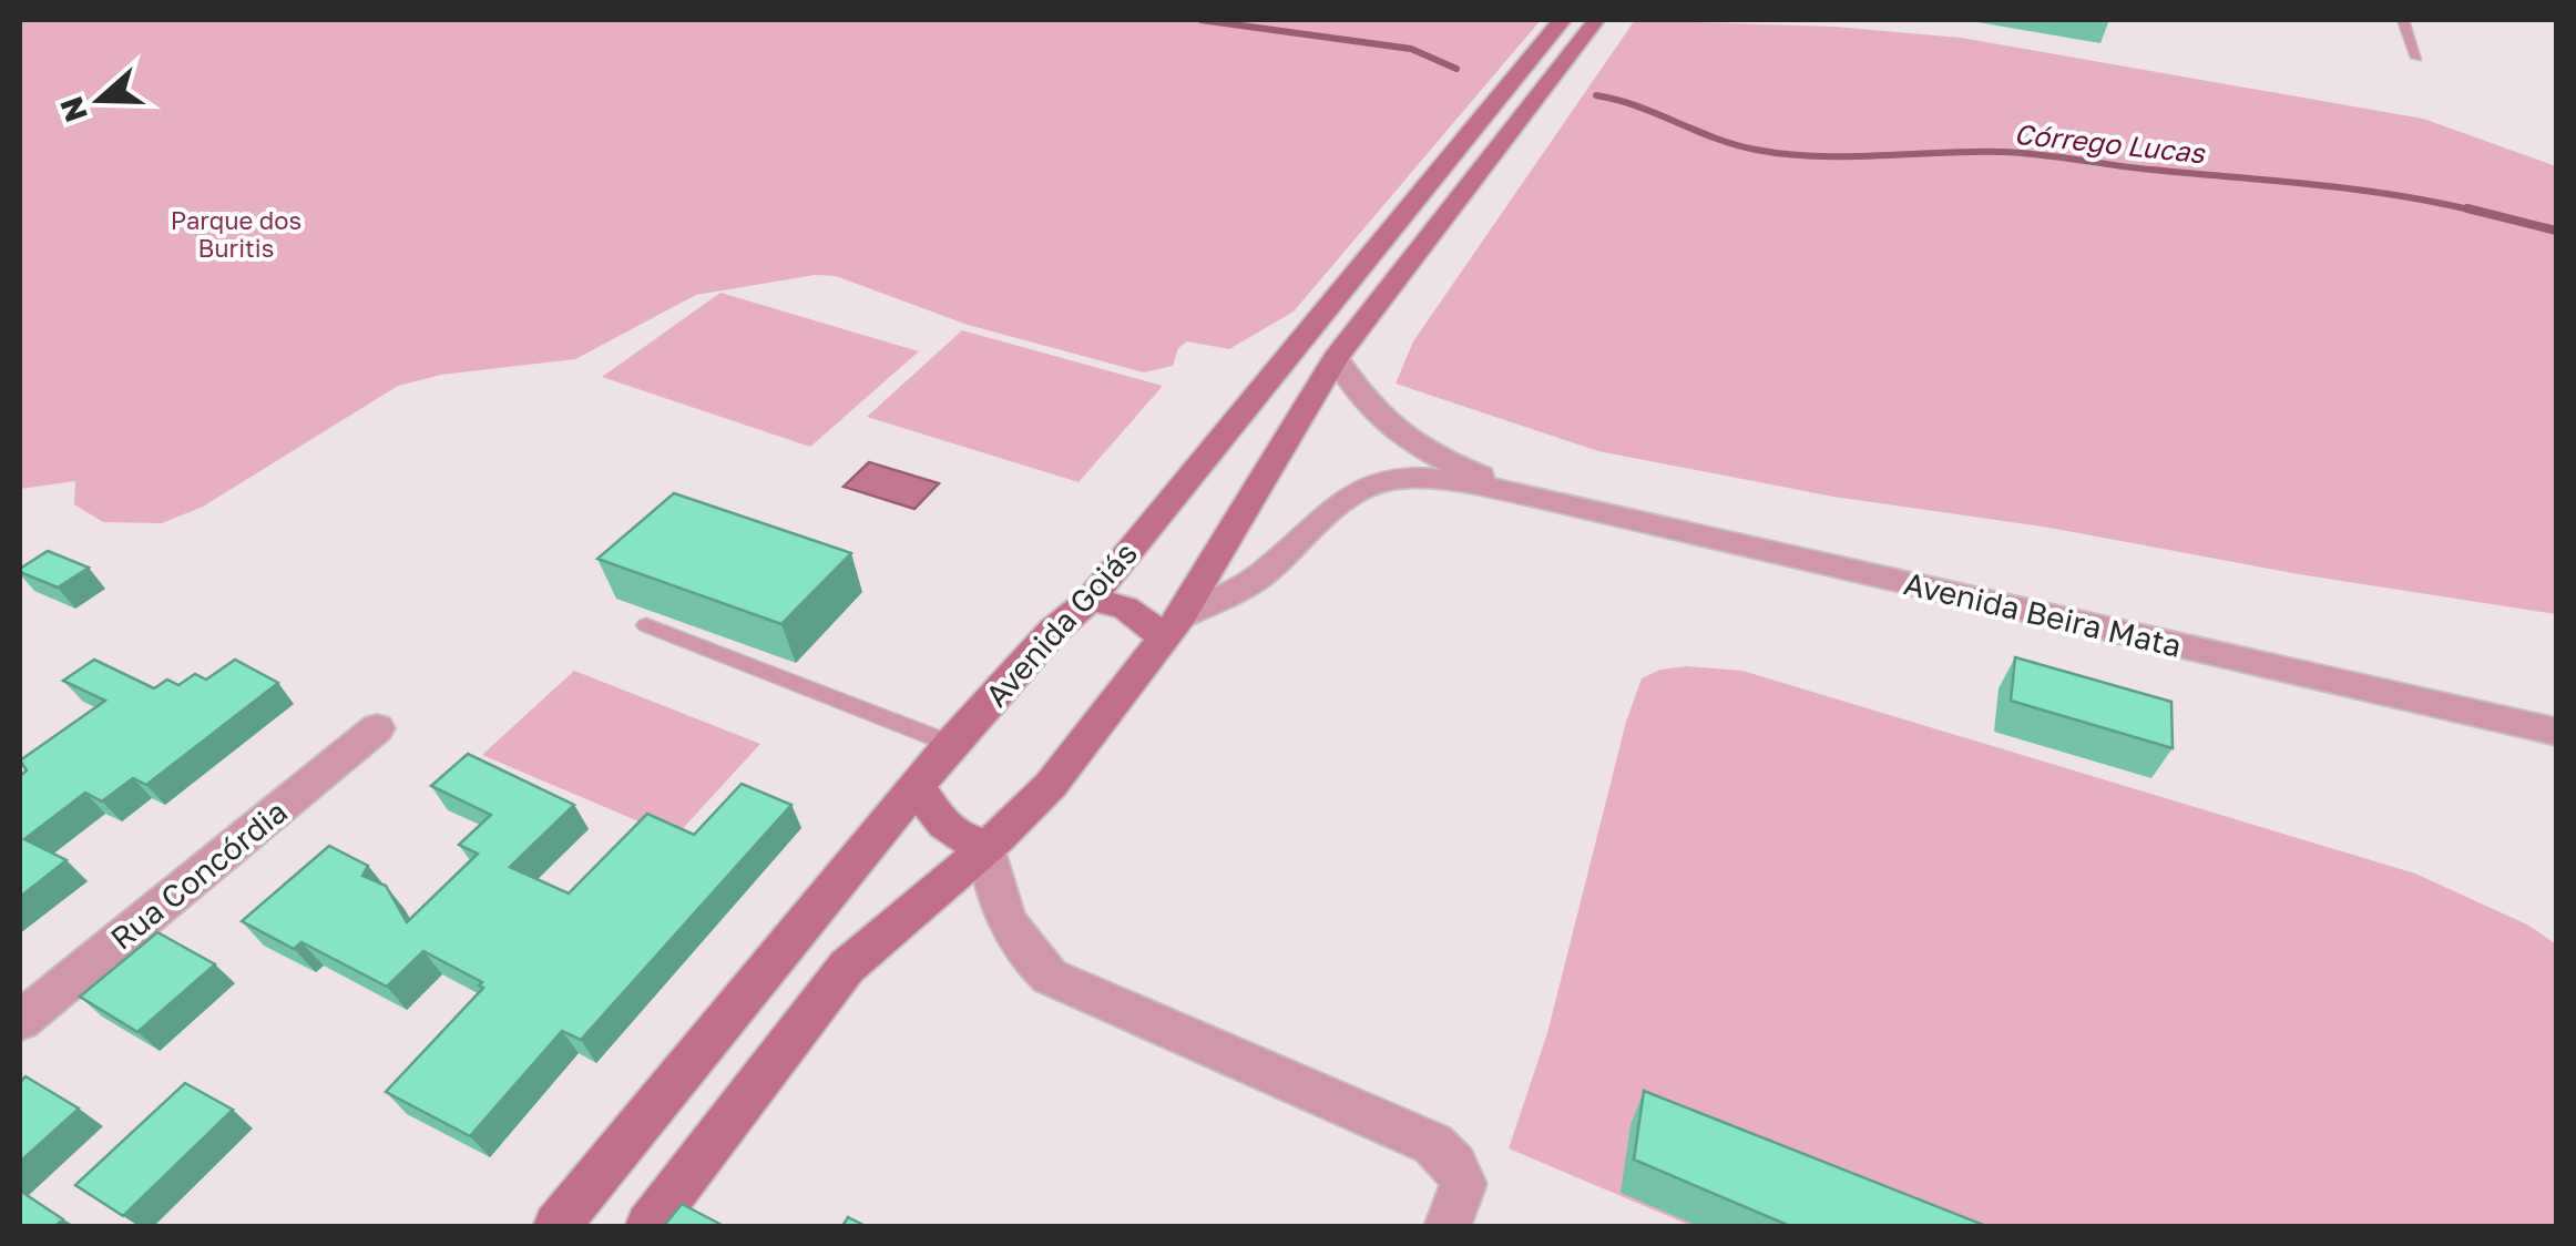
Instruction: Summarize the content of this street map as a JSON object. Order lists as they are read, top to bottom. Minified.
{"streets":{"main road":["Avenida Goiás"],"street":["Avenida Beira Mata","Rua Concórdia"]},"water":["Córrego Lucas"],"parks":["Parque dos Buritis"],"north":"left"}
